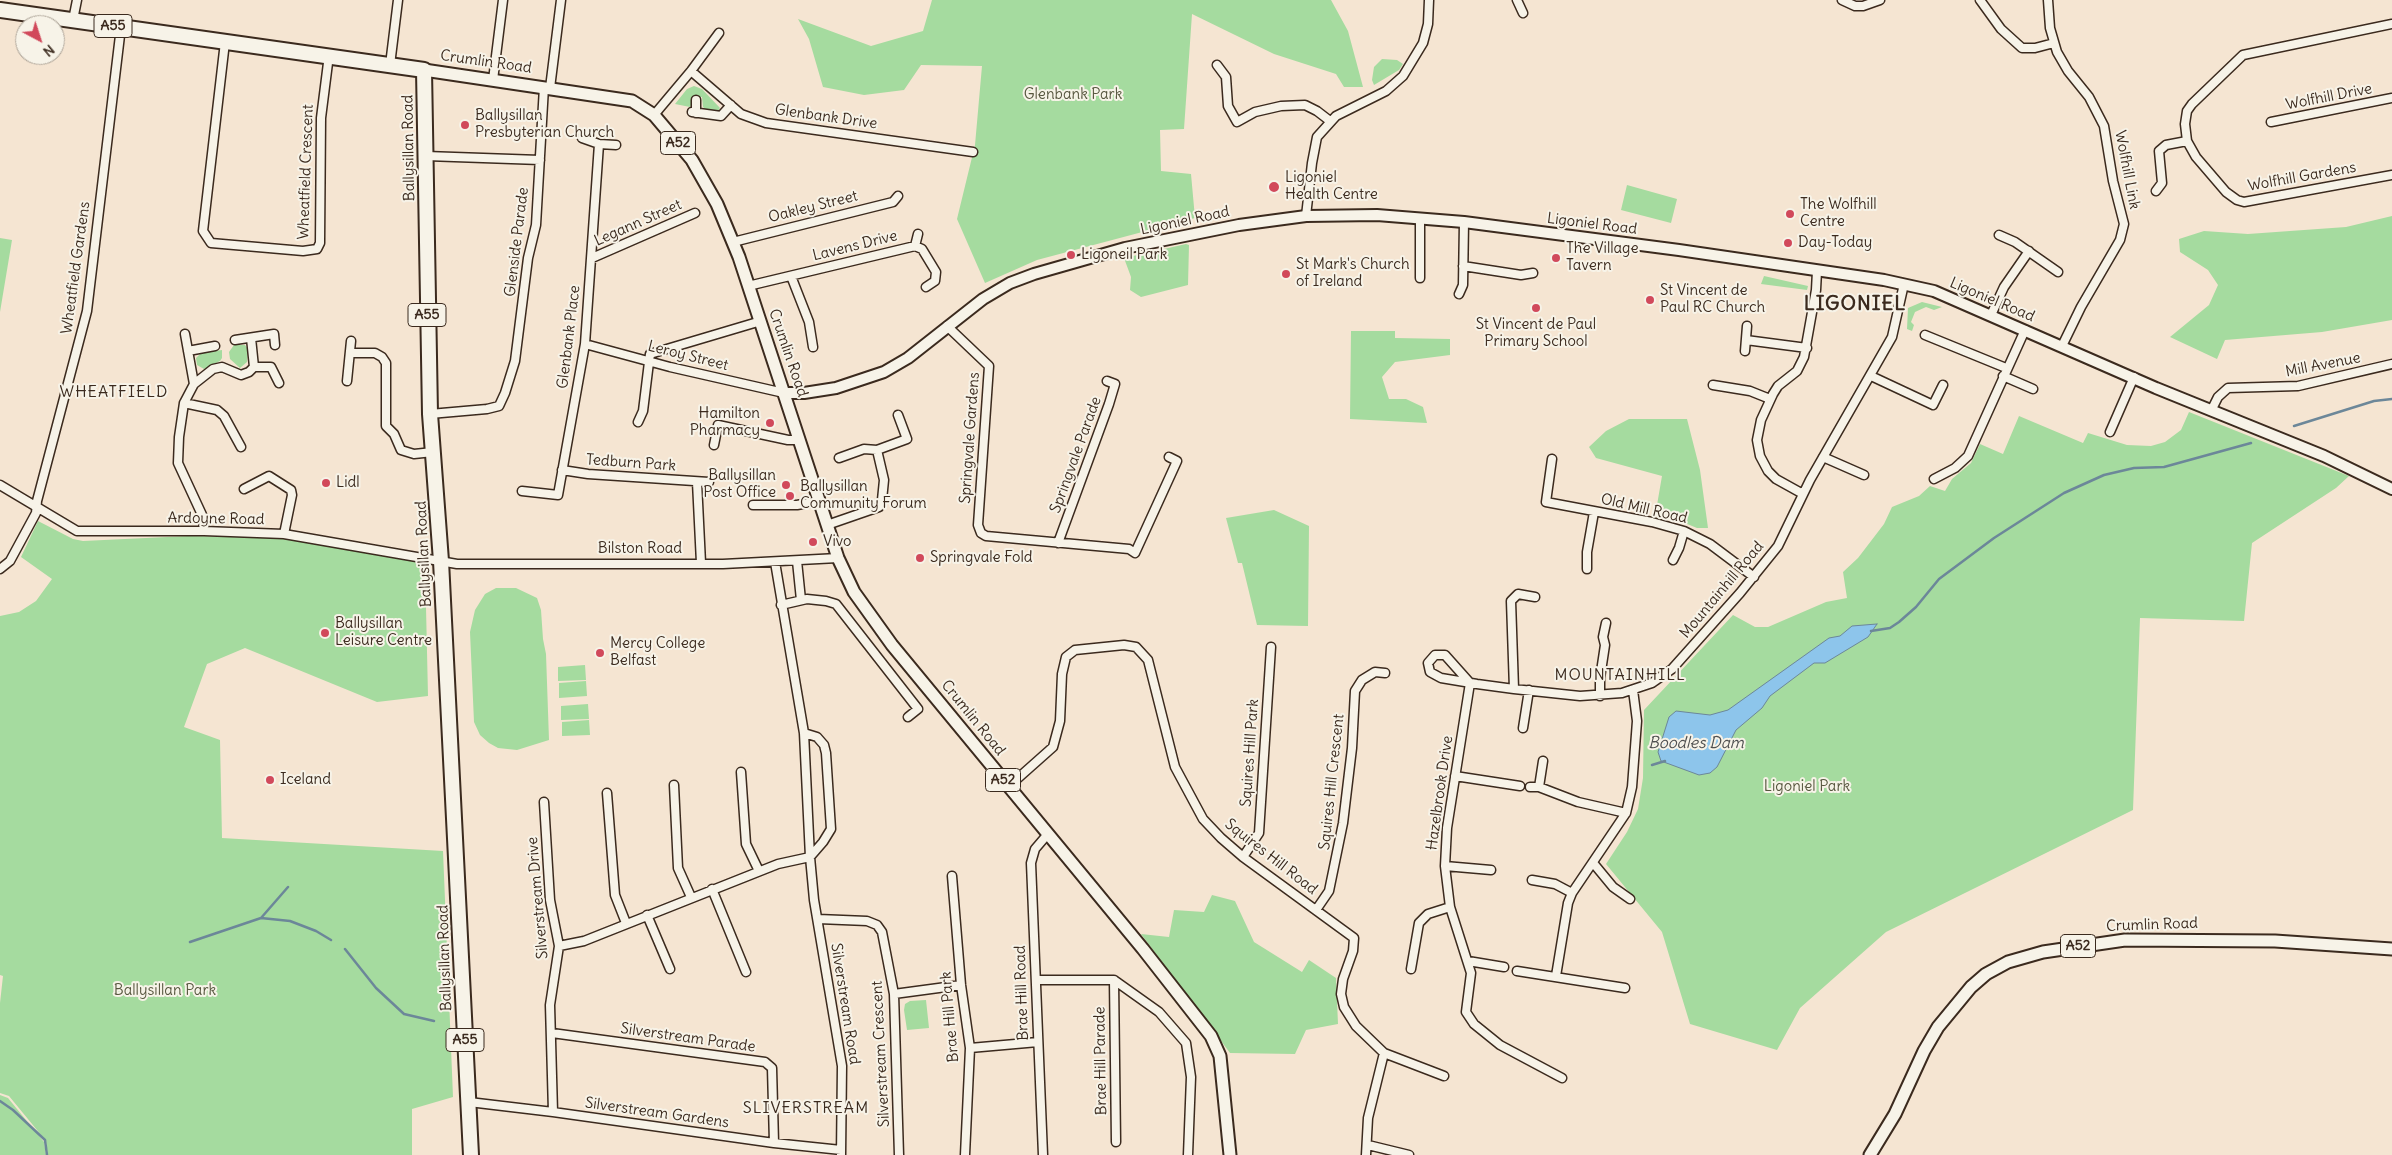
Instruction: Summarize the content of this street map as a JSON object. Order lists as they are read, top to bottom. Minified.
{"streets":{"highway":["A55","Crumlin Road","Ballysillan Road"],"main road":["A52"],"street":["Wolfhill Drive","Glenbank Drive","Wolfhill Link","Wheatfield Crescent","Wolfhill Gardens","Oakley Street","Ligoniel Road","Legann Street","Glenside Parade","Lavens Drive","Wheatfield Gardens","Glenbank Place","Leroy Street","Mill Avenue","Springvale Gardens","Springvale Parade","Tedburn Park","Old Mill Road","Ardoyne Road","Bilston Road","Mountainhill Road","Squires Hill Park","Squires Hill Crescent","Hazelbrook Drive","Squires Hill Road","Silverstream Drive","Brae Hill Road","Silverstream Road","Brae Hill Park","Silverstream Parade","Silverstream Crescent","Brae Hill Parade","Silverstream Gardens"]},"crossings":[["Crumlin Road","Ballysillan Road"],["Crumlin Road","Wheatfield Crescent"],["Crumlin Road","Oakley Street"],["Crumlin Road","Ligoniel Road"],["Crumlin Road","Glenside Parade"],["Crumlin Road","Lavens Drive"],["Crumlin Road","Wheatfield Gardens"],["Crumlin Road","Leroy Street"],["Crumlin Road","Bilston Road"],["Crumlin Road","Squires Hill Road"],["Crumlin Road","Brae Hill Road"],["Ballysillan Road","Glenside Parade"],["Ballysillan Road","Ardoyne Road"],["Ballysillan Road","Bilston Road"],["Ballysillan Road","Silverstream Gardens"],["Wolfhill Link","Ligoniel Road"],["Ligoniel Road","Leroy Street"],["Ligoniel Road","Mill Avenue"],["Ligoniel Road","Springvale Gardens"],["Ligoniel Road","Mountainhill Road"],["Legann Street","Glenbank Place"],["Wheatfield Gardens","Ardoyne Road"],["Glenbank Place","Leroy Street"],["Glenbank Place","Tedburn Park"],["Springvale Gardens","Springvale Parade"],["Old Mill Road","Mountainhill Road"],["Ardoyne Road","Bilston Road"],["Bilston Road","Silverstream Road"],["Mountainhill Road","Hazelbrook Drive"],["Squires Hill Park","Squires Hill Road"],["Squires Hill Crescent","Squires Hill Road"],["Silverstream Drive","Silverstream Parade"],["Silverstream Drive","Silverstream Gardens"],["Silverstream Road","Silverstream Crescent"],["Silverstream Road","Silverstream Gardens"],["Silverstream Parade","Silverstream Gardens"]],"districts":["LIGONIEL","WHEATFIELD","MOUNTAINHILL","SLIVERSTREAM"],"water":["Boodles Dam"],"parks":["Glenbank Park","Ligoniel Park","Ballysillan Park"],"places":["Ballysillan Presbyterian Church","Ligoniel Health Centre","The Wolfhill Centre","Day-Today","Ligoneil Park","The Village Tavern","St Mark's Church of Ireland","St Vincent de Paul RC Church","St Vincent de Paul Primary School","Hamilton Pharmacy","Lidl","Ballysillan Post Office","Ballysillan Community Forum","Vivo","Springvale Fold","Ballysillan Leisure Centre","Mercy College Belfast","Iceland"],"north":"bottom right"}
